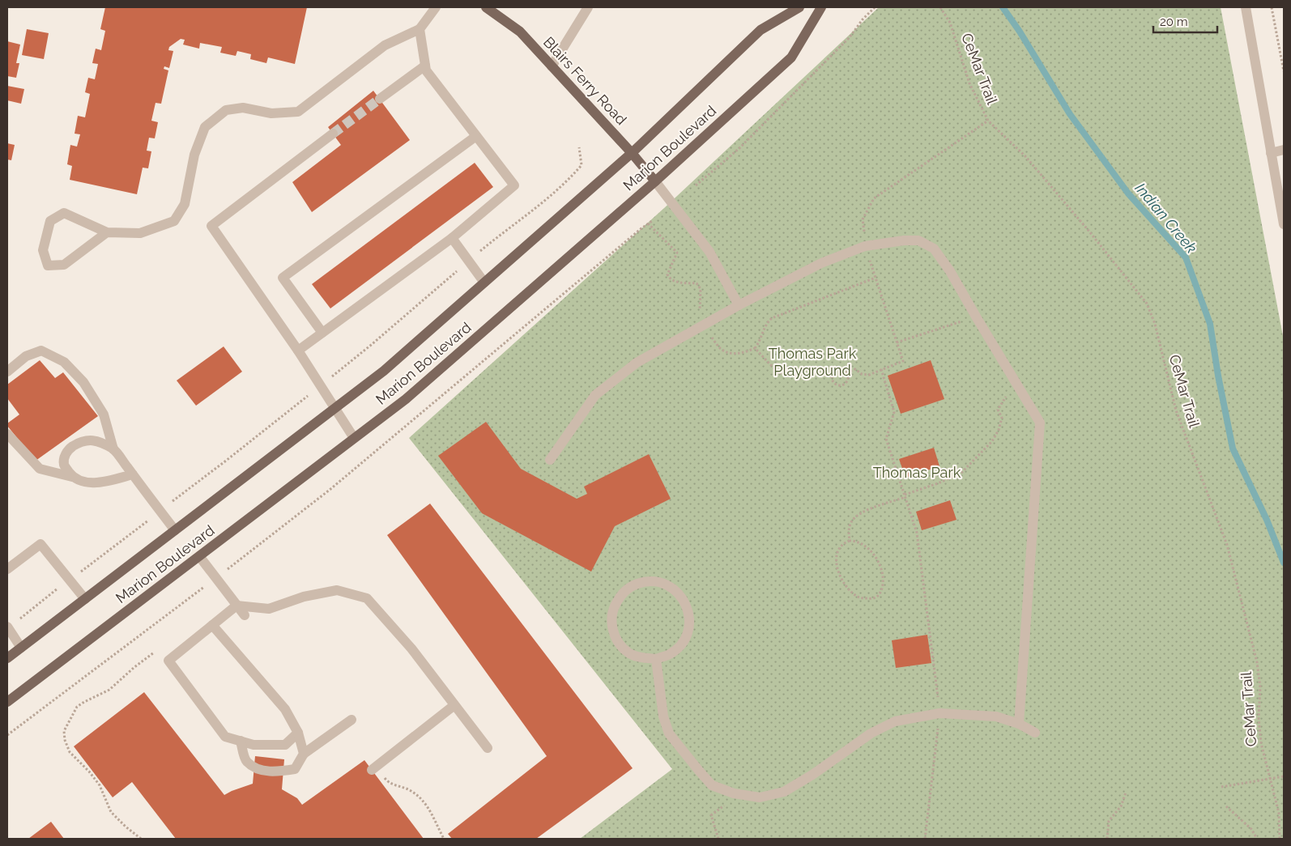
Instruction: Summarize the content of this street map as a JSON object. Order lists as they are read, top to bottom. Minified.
{"streets":{"main road":["Blairs Ferry Road","Marion Boulevard"],"path":["CeMar Trail"]},"crossings":[["Blairs Ferry Road","Marion Boulevard"]],"water":["Indian Creek"],"parks":["Thomas Park Playground","Thomas Park"],"scale_bar":"20 m"}
